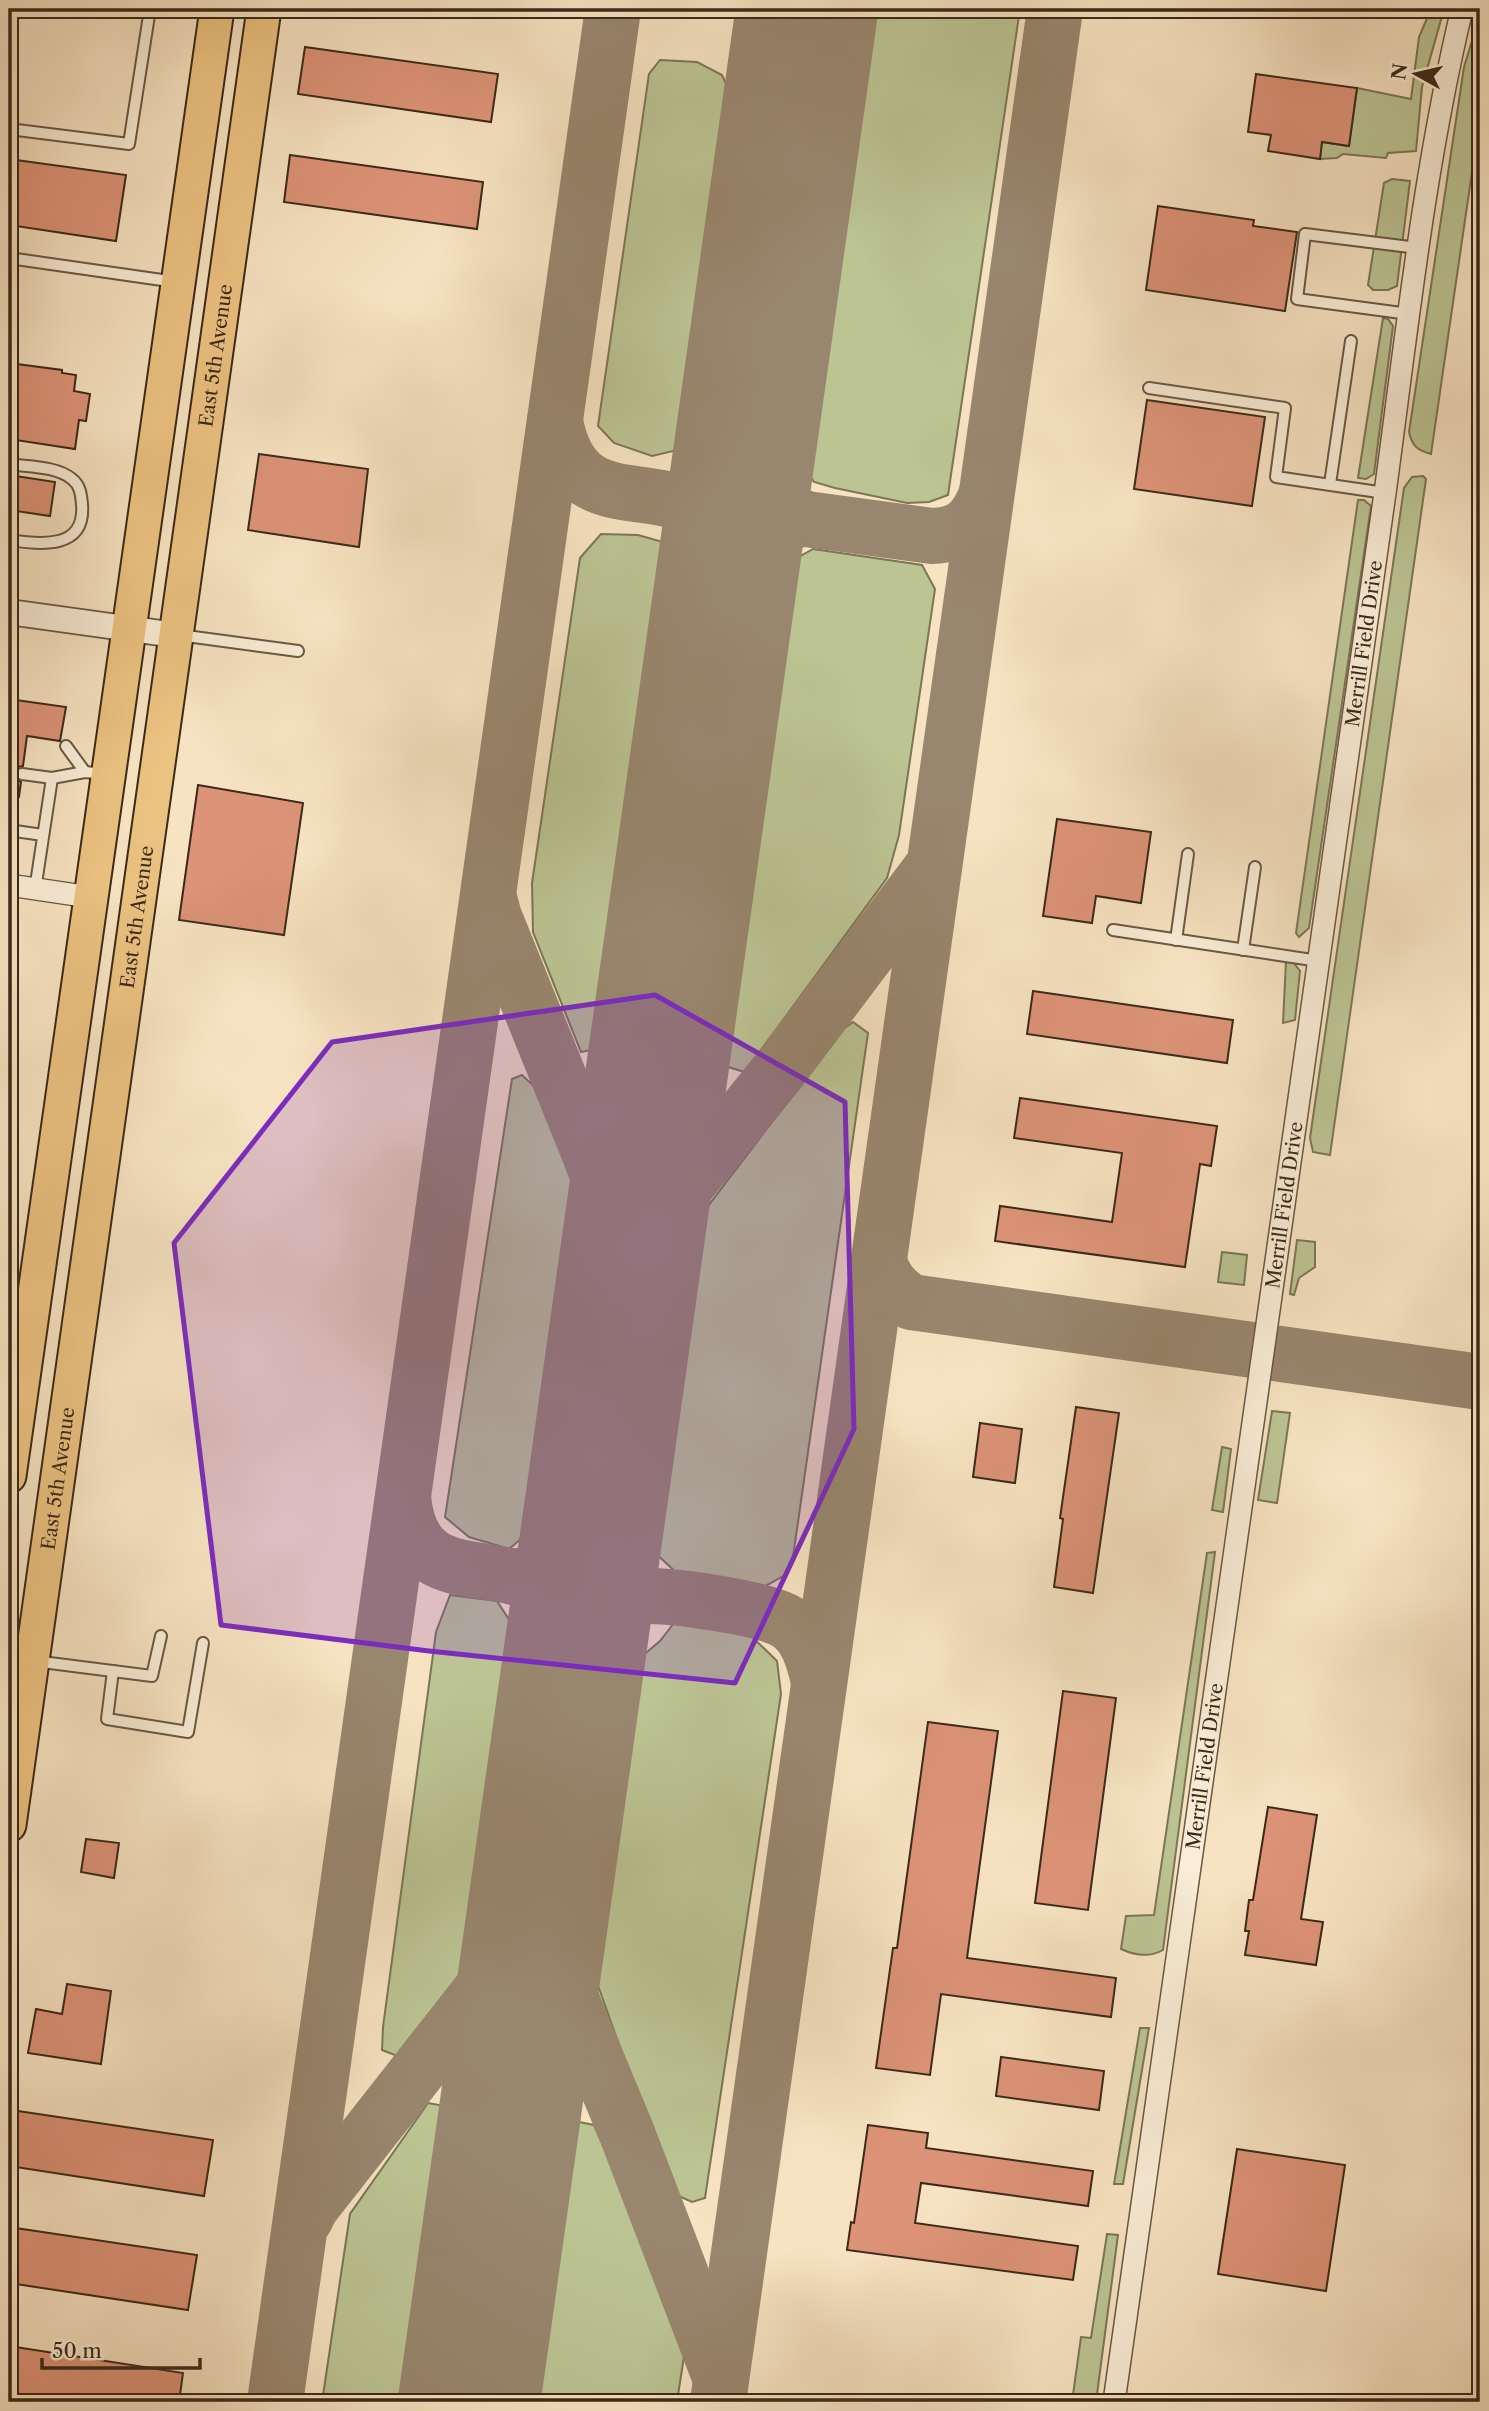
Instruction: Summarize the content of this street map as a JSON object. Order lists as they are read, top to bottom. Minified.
{"streets":{"highway":["East 5th Avenue"],"street":["Merrill Field Drive"]},"scale_bar":"50 m","north":"left"}
